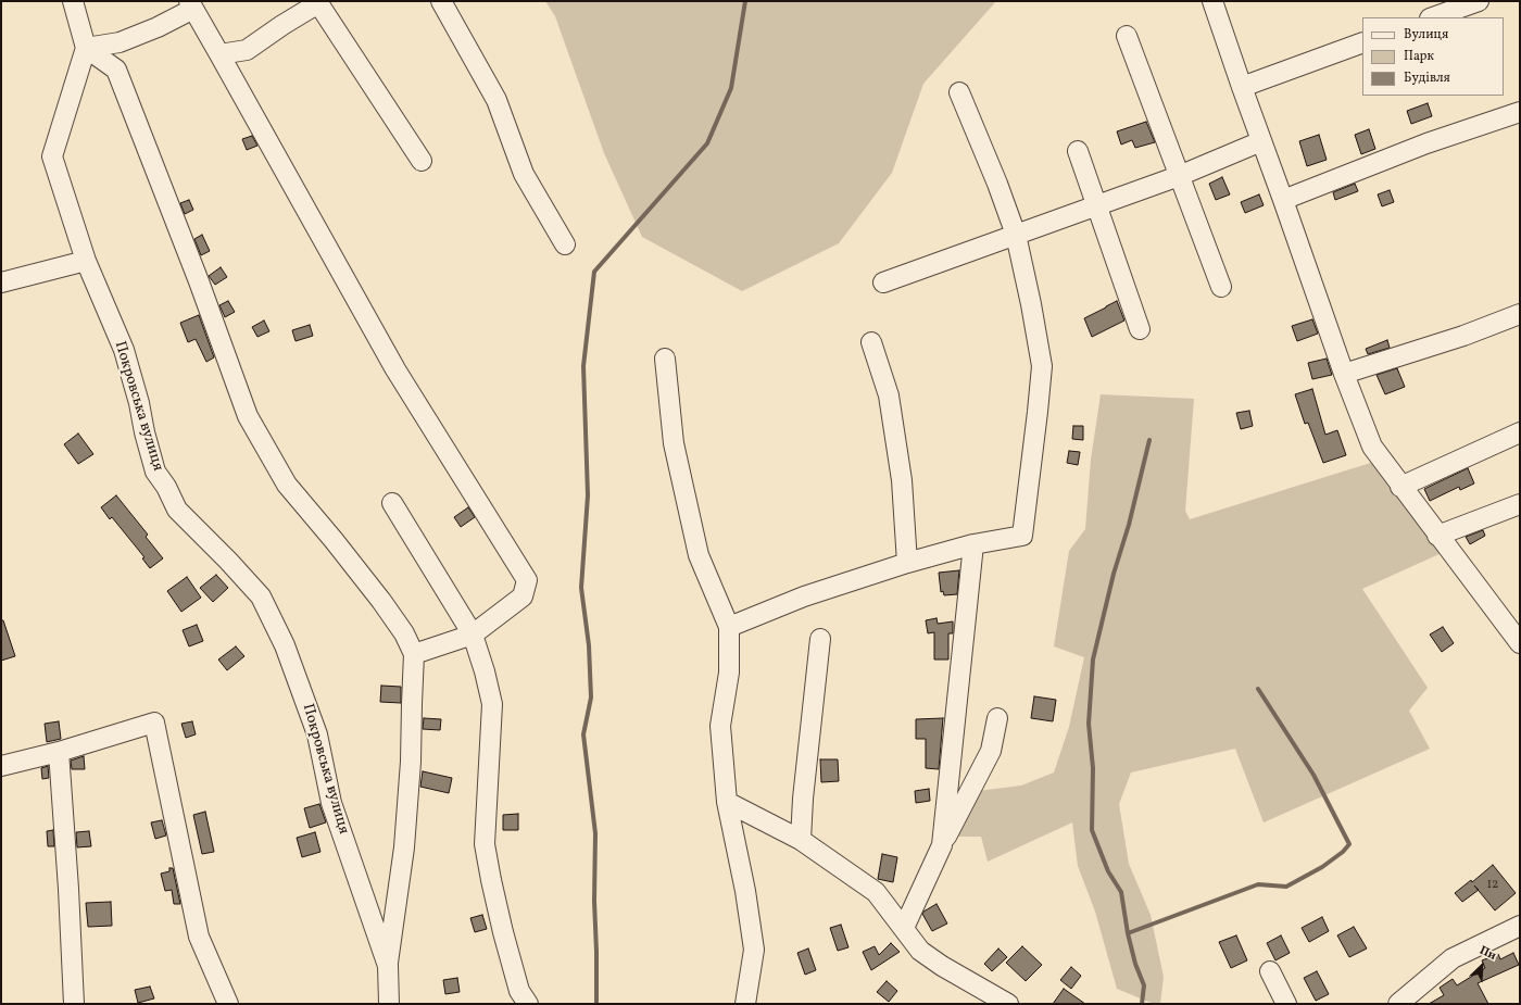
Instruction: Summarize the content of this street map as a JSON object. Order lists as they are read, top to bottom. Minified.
{"streets":{"street":["Покровська вулиця"]},"house_numbers":["12"],"legend":["Вулиця","Парк","Будівля"],"north":"top right"}
